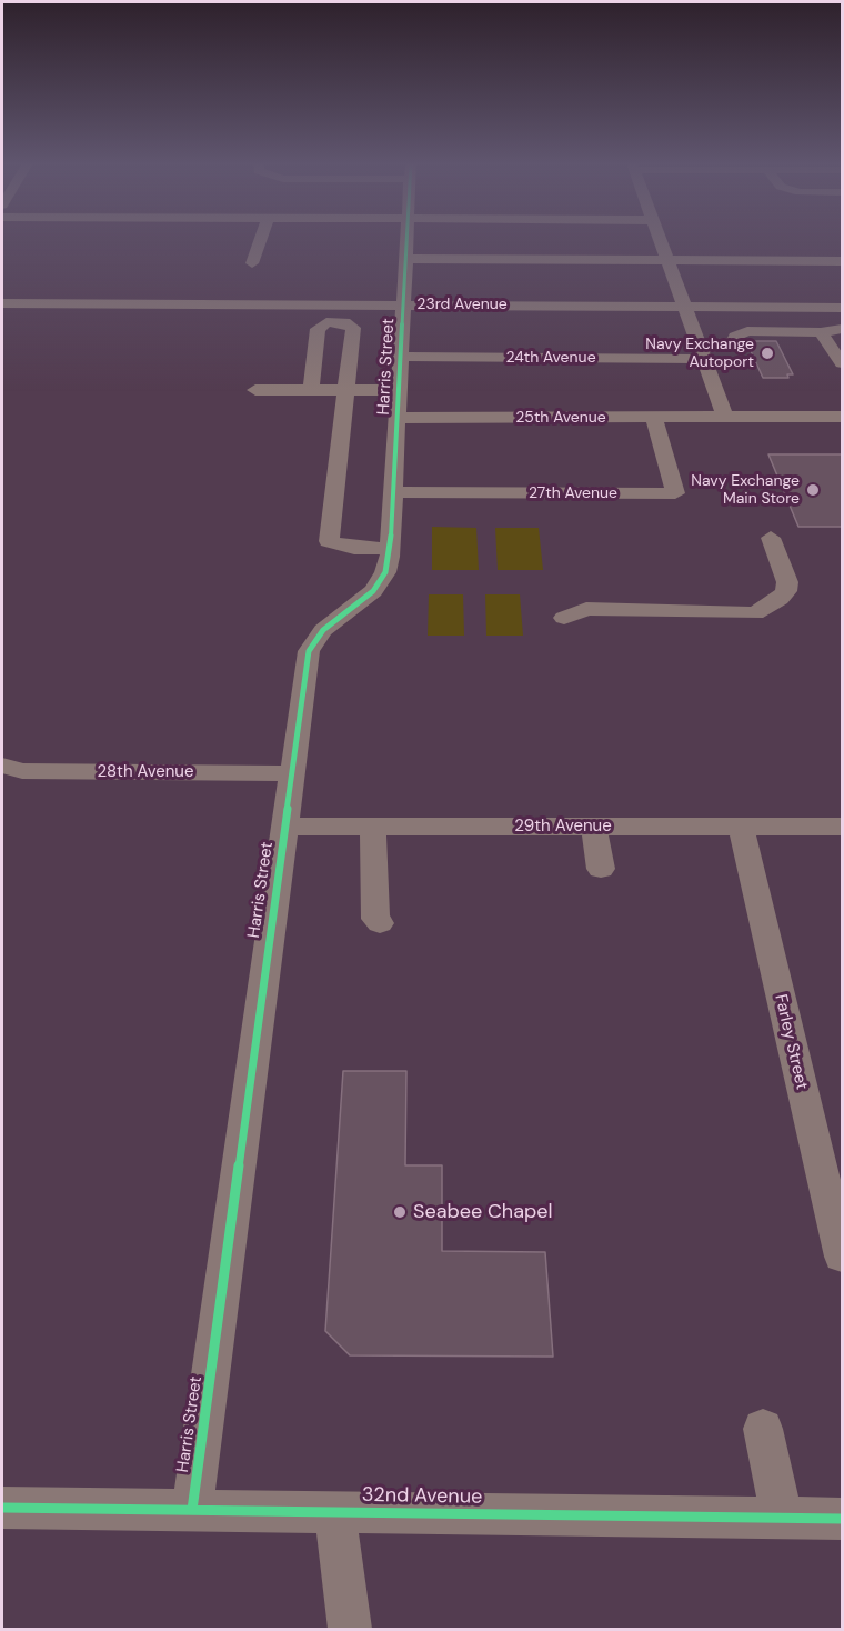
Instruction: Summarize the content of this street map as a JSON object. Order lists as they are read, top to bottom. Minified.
{"streets":{"street":["23rd Avenue","24th Avenue","Harris Street","25th Avenue","27th Avenue","28th Avenue","29th Avenue","Farley Street","32nd Avenue"]},"crossings":[["23rd Avenue","Harris Street"],["24th Avenue","Harris Street"],["Harris Street","25th Avenue"],["Harris Street","27th Avenue"],["Harris Street","28th Avenue"],["Harris Street","29th Avenue"],["Harris Street","32nd Avenue"],["25th Avenue","27th Avenue"],["29th Avenue","Farley Street"]],"places":["Navy Exchange Autoport","Navy Exchange Main Store","Seabee Chapel"]}
